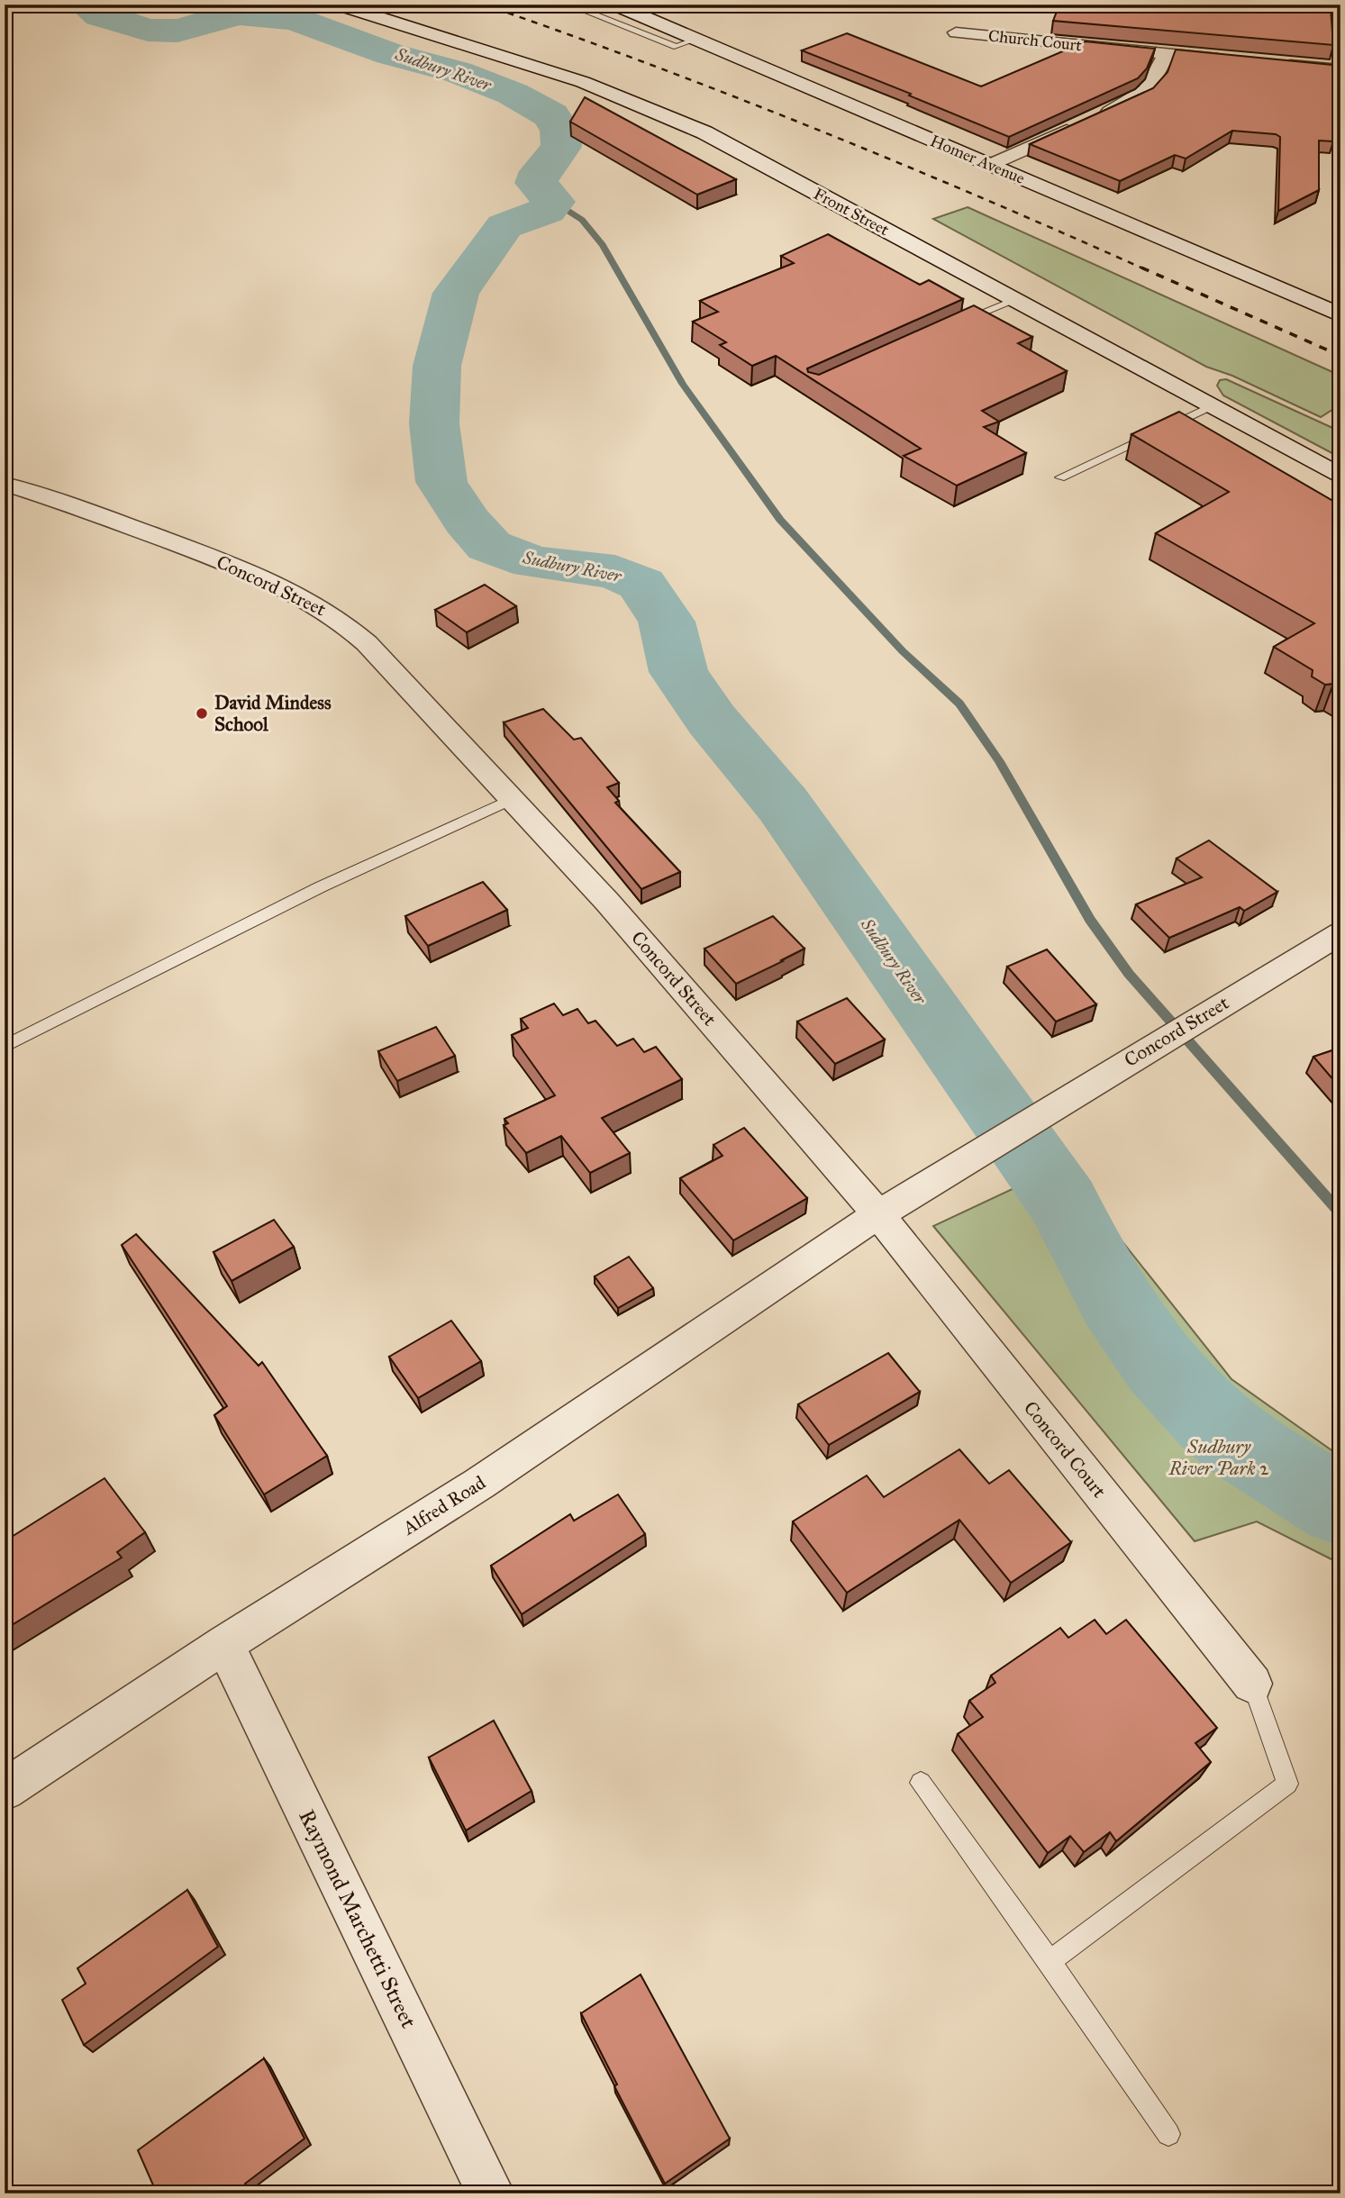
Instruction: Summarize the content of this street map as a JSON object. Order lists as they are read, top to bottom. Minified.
{"streets":{"street":["Church Court","Homer Avenue","Front Street","Concord Street","Concord Court","Alfred Road","Raymond Marchetti Street"]},"crossings":[["Concord Street","Concord Court"],["Concord Street","Alfred Road"],["Concord Court","Alfred Road"],["Alfred Road","Raymond Marchetti Street"]],"water":["Sudbury River"],"parks":["Sudbury River Park 2"],"places":["David Mindess School"]}
